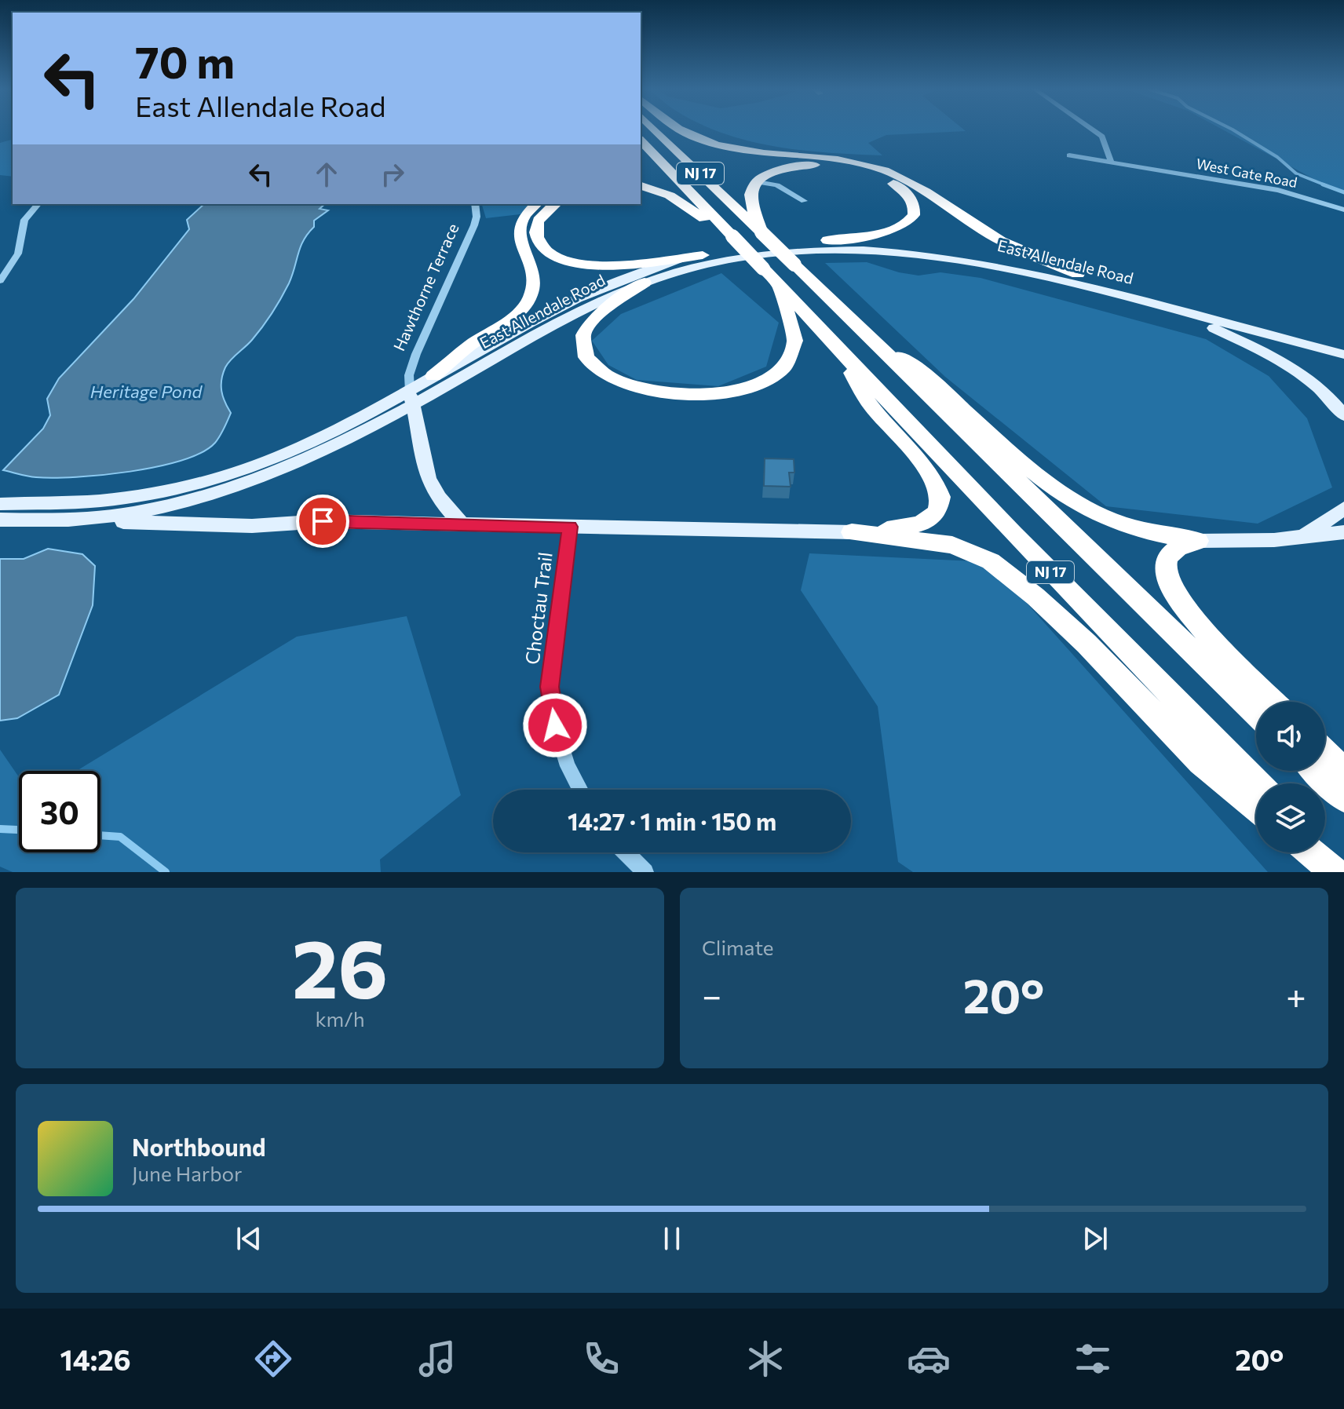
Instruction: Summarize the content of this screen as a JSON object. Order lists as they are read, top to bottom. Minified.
{"streets":{"highway":["NJ 17"],"main road":["East Allendale Road","Hawthorne Terrace"],"street":["West Gate Road","Choctau Trail"]},"crossings":[["East Allendale Road","Hawthorne Terrace"]],"water":["Heritage Pond"],"page":{"turn":["70 m","East Allendale Road"],"limit":"30","trip":"14:27 · 1 min · 150 m","tile":[["26","km/h"],"Climate"],"heat":["−","20°","+"],"song":["Northbound","June Harbor"],"tabs":["14:26","20°"]}}
